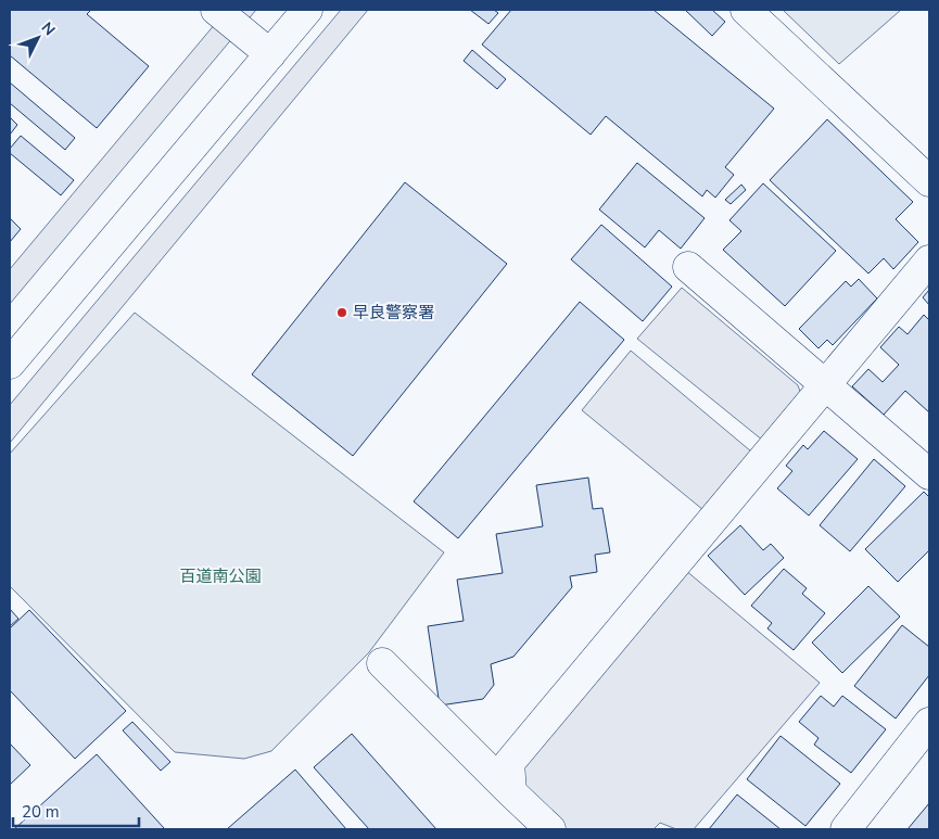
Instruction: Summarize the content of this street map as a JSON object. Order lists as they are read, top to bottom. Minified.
{"parks":["百道南公園"],"places":["早良警察署"],"scale_bar":"20 m","north":"top right"}
